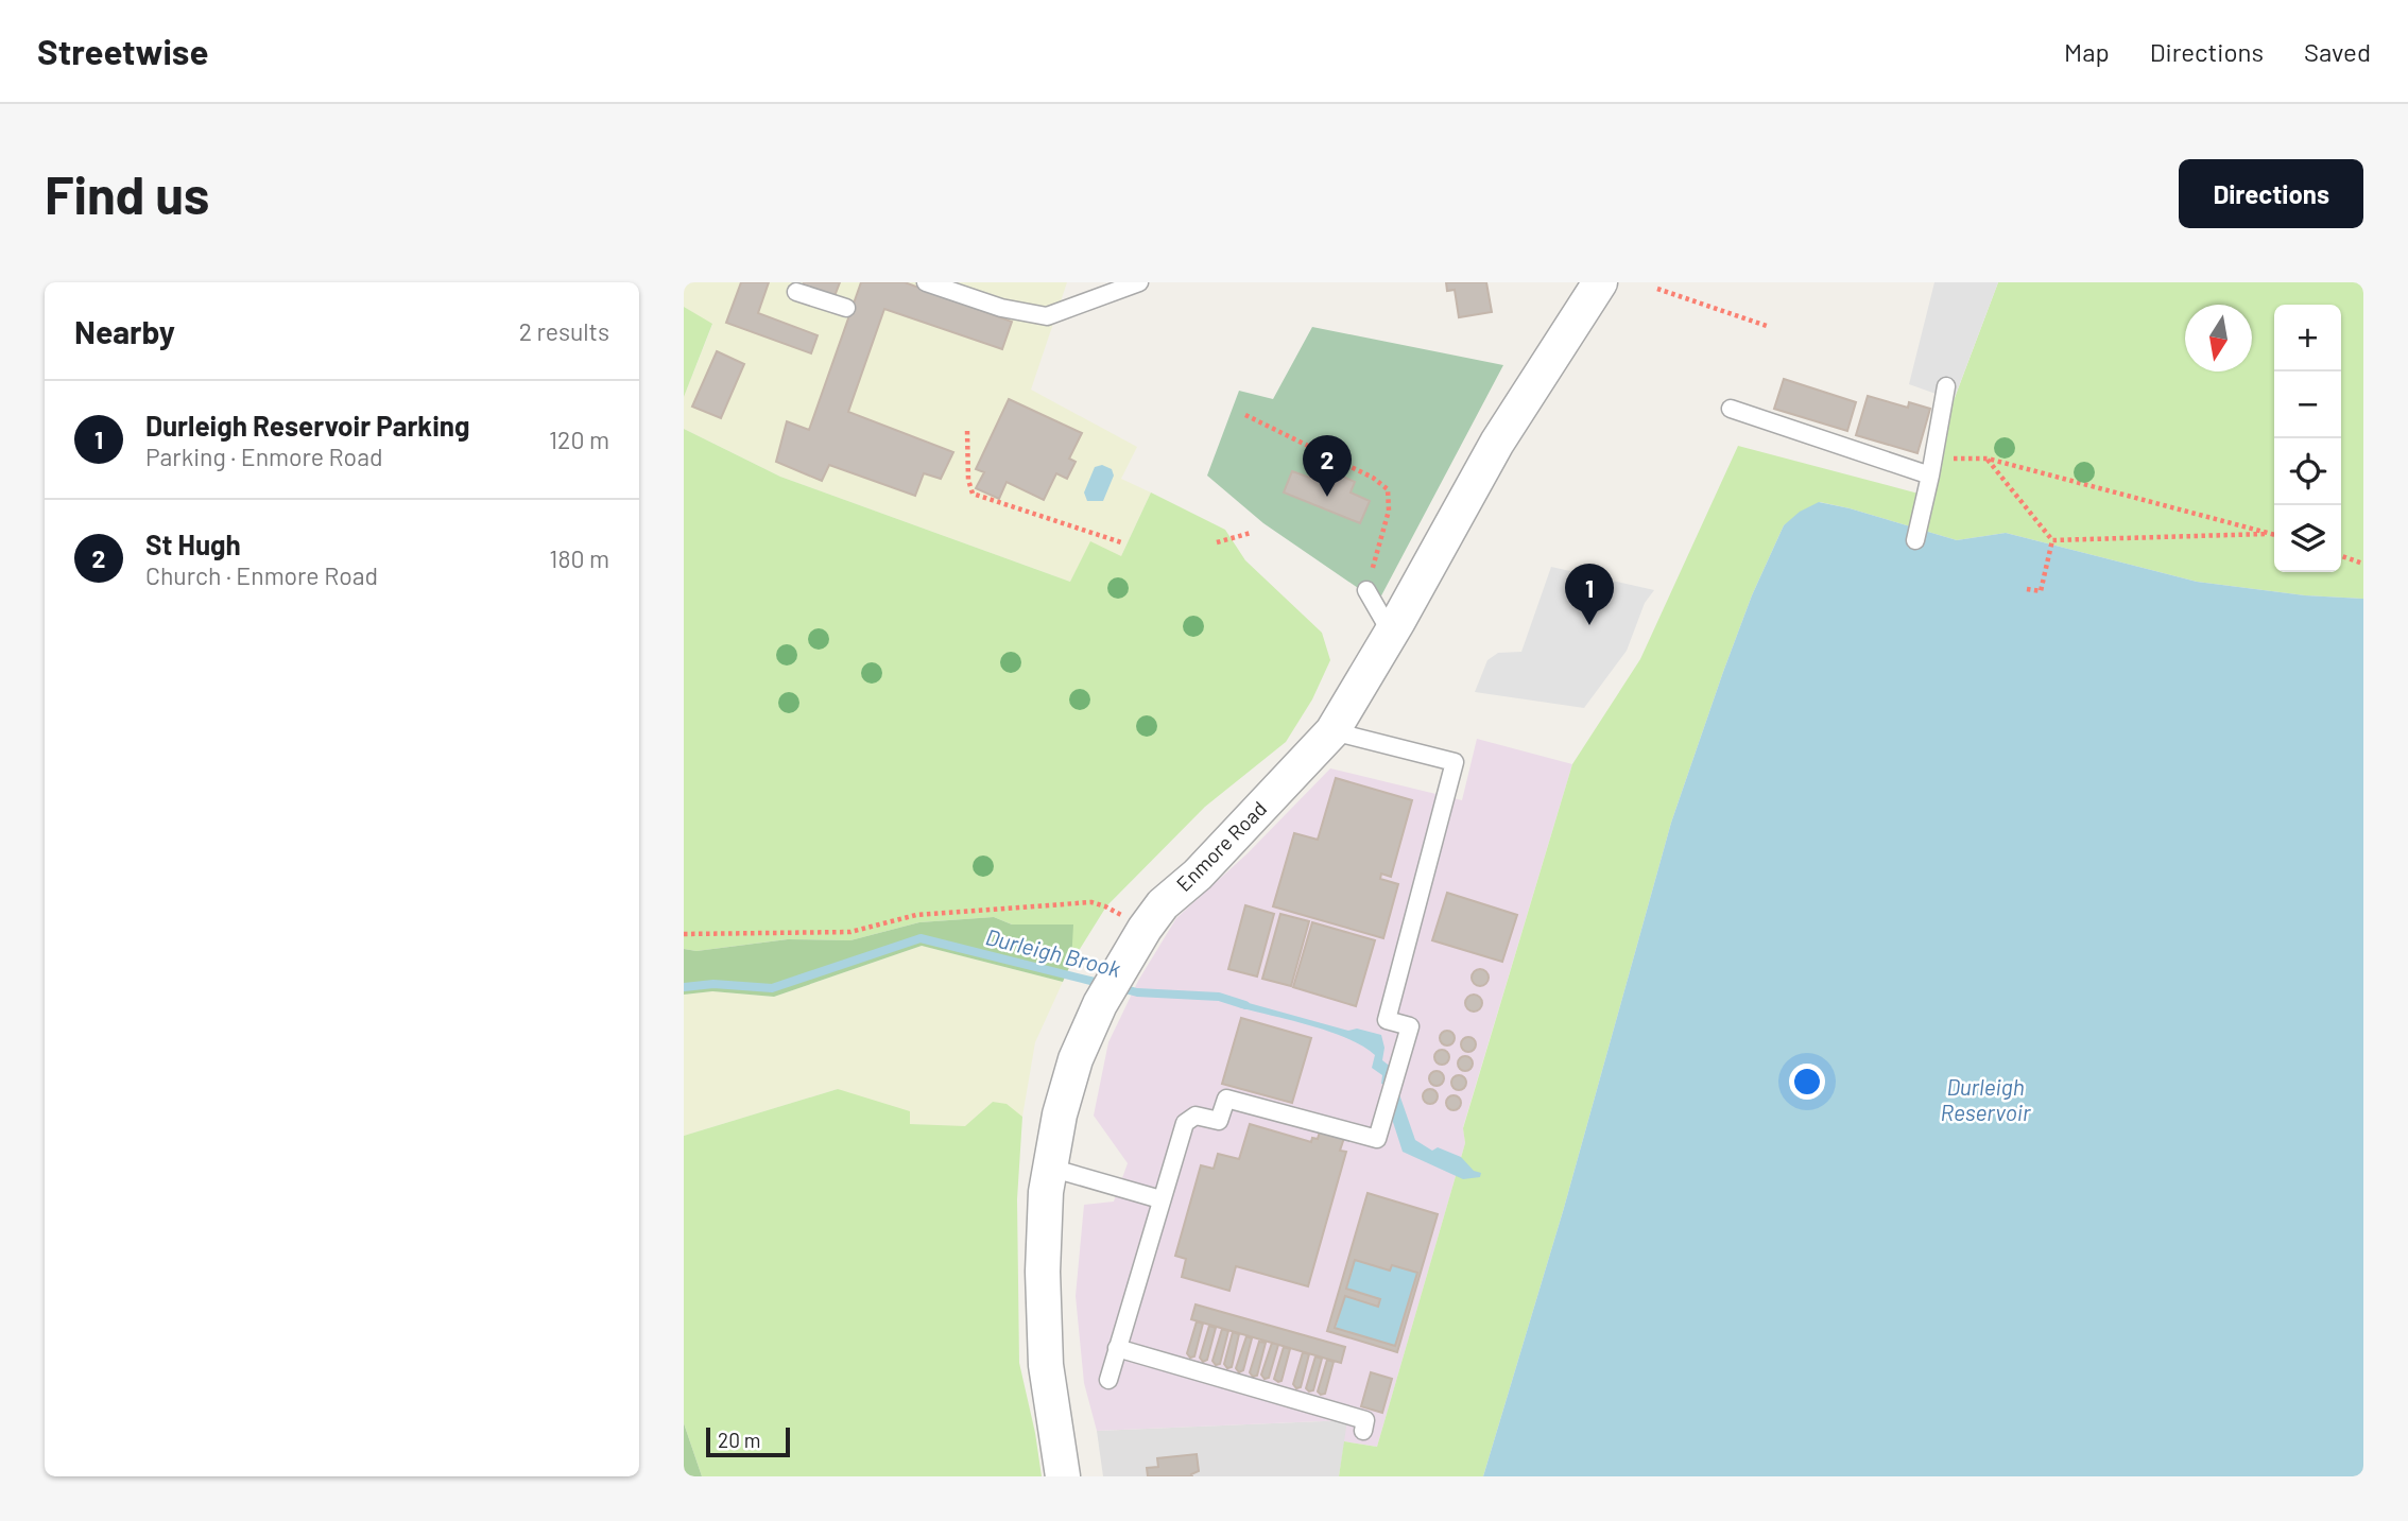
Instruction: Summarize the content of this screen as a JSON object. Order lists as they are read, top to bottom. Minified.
{"streets":{"street":["Enmore Road"]},"water":["Durleigh Brook","Durleigh Reservoir"],"scale_bar":"20 m","north":"bottom","page":{"header":"Streetwise","nav":["Map","Directions","Saved"],"buttons":"Directions","title":"Find us","heading":["Nearby","2 results"],"map_buttons":["+","−"],"list":[{"mark":"1","name":"Durleigh Reservoir Parking","note":"Parking · Enmore Road","value":"120 m"},{"mark":"2","name":"St Hugh","note":"Church · Enmore Road","value":"180 m"}],"pins":["2","1"],"scale":"20 m"}}
